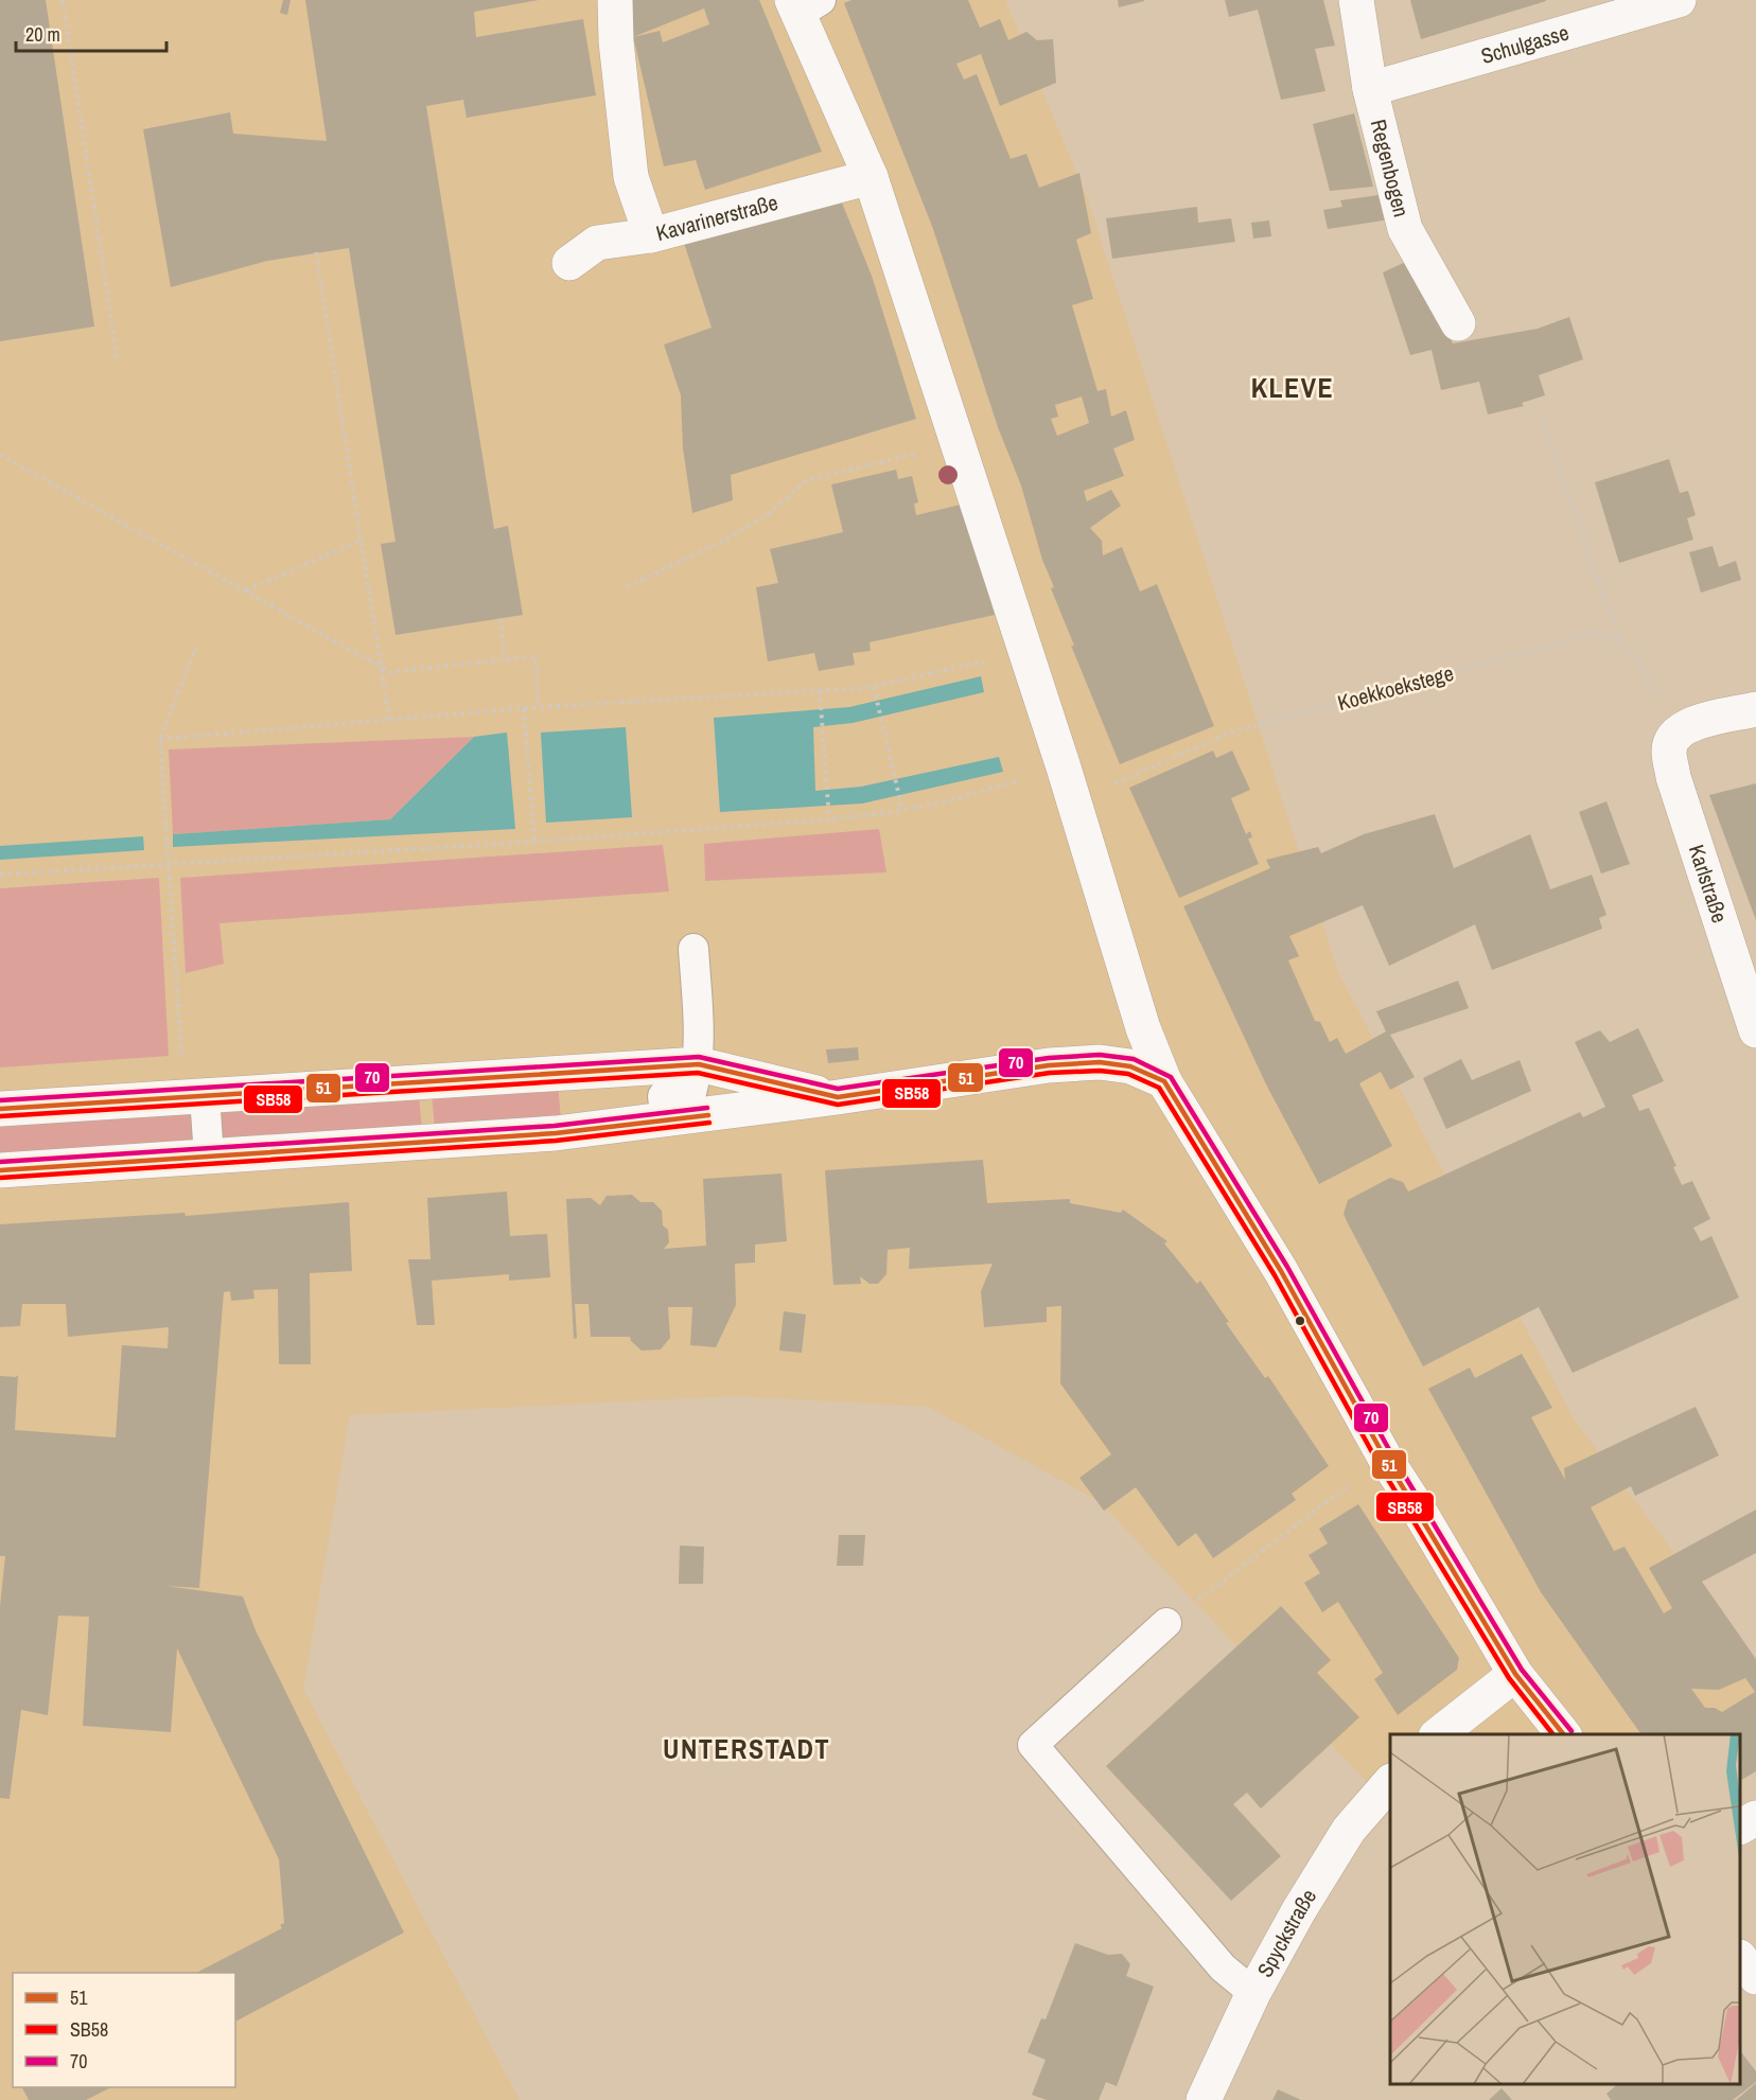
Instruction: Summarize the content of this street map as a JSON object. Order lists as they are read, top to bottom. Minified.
{"streets":{"street":["Schulgasse","Regenbogen","Kavarinerstraße","Karlstraße","Spyckstraße"],"path":["Koekkoekstege"]},"crossings":[["Schulgasse","Regenbogen"]],"districts":["KLEVE","UNTERSTADT"],"lines":["transit line 70","transit line 51","transit line SB58"],"legend":["51","SB58","70"],"scale_bar":"20 m"}
